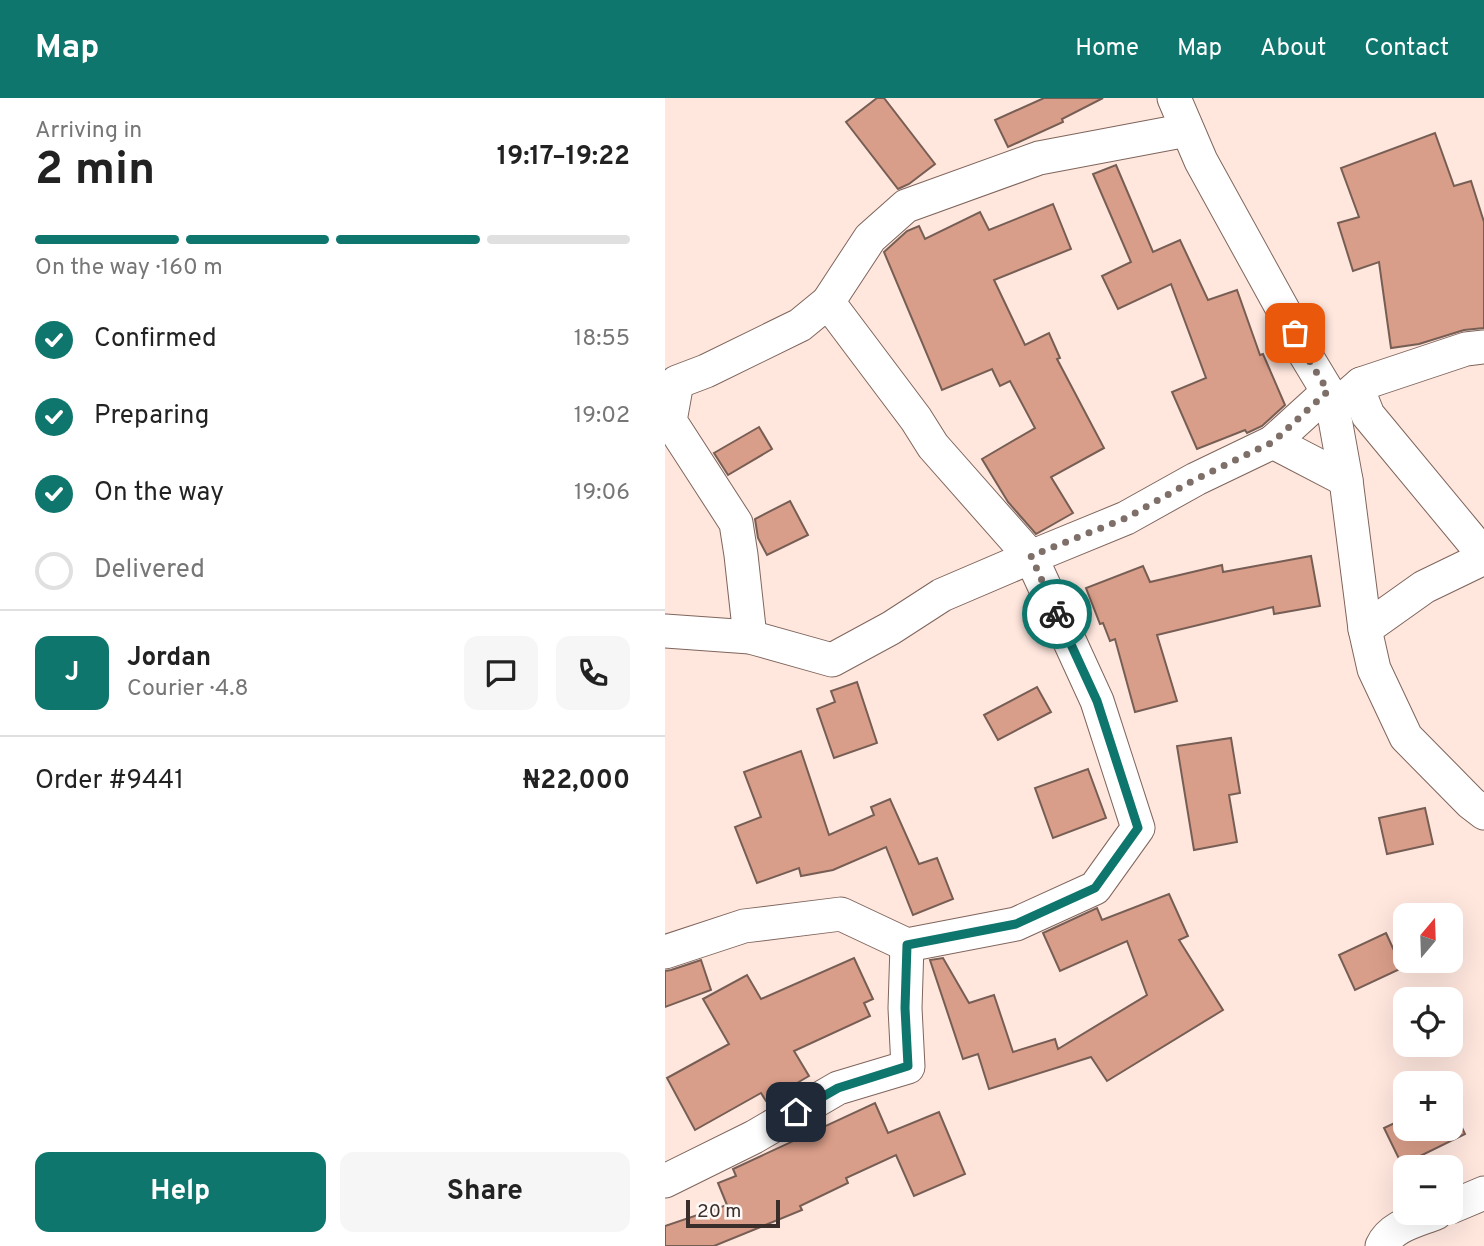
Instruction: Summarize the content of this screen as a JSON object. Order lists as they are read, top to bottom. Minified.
{"scale_bar":"20 m","north":"top","page":{"header":"Map","nav":["Home","Map","About","Contact"],"heading":["2 min","Arriving in","19:17–19:22"],"panel":["Jordan","Courier · 4.8","Order #9441","₦22,000"],"bar":"On the way · 160 m","list":[["Confirmed","18:55"],["Preparing","19:02"],["On the way","19:06"],"Delivered"],"round":"J","map_buttons":["+","−"],"buttons":["Help","Share"],"scale":"20 m"}}
